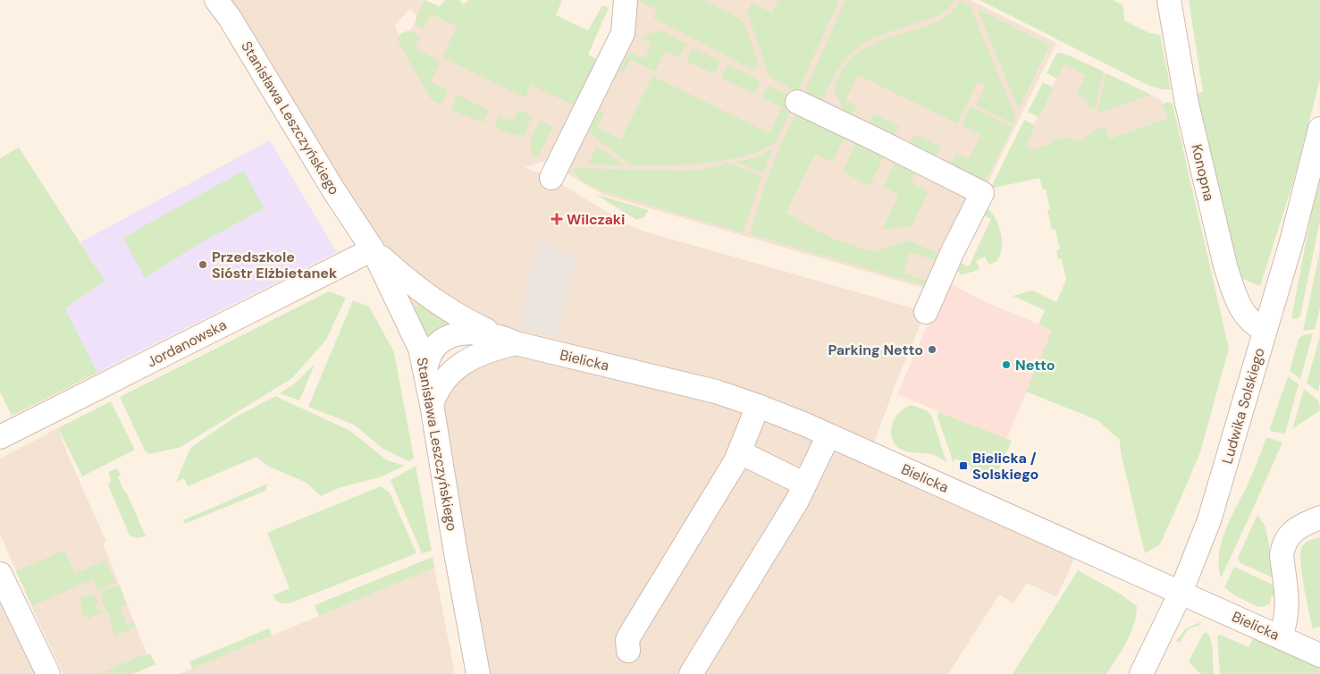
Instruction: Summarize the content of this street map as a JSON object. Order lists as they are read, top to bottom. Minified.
{"streets":{"street":["Stanisława Leszczyńskiego","Konopna","Jordanowska","Bielicka","Ludwika Solskiego"]},"crossings":[["Stanisława Leszczyńskiego","Jordanowska"],["Stanisława Leszczyńskiego","Bielicka"],["Konopna","Ludwika Solskiego"],["Bielicka","Ludwika Solskiego"]],"places":{"health":["Wilczaki"],"other":["Przedszkole Sióstr Elżbietanek","Parking Netto","Netto"],"transit":["Bielicka / Solskiego"]}}
